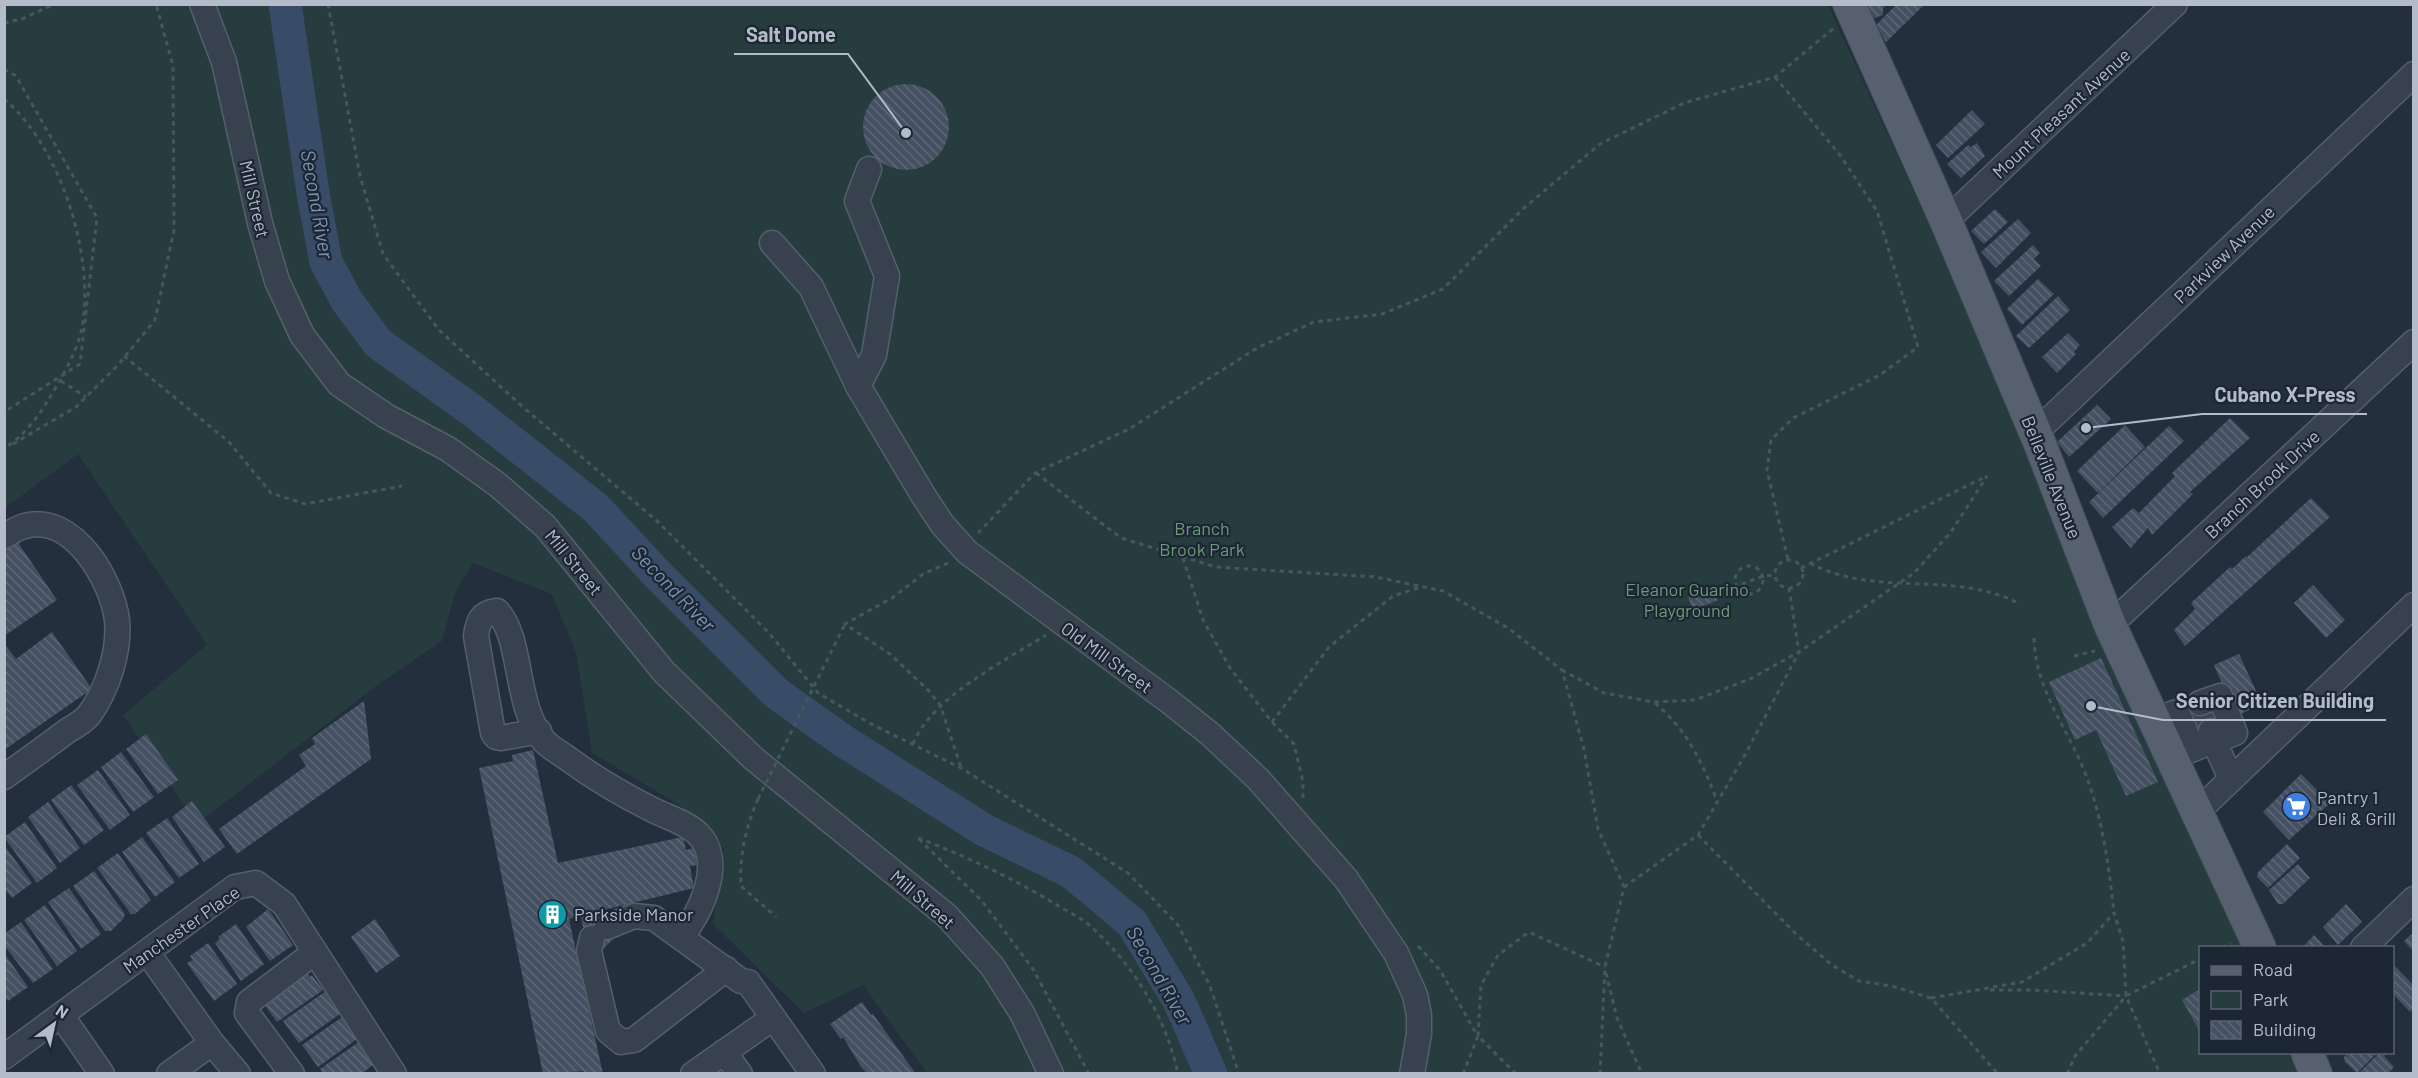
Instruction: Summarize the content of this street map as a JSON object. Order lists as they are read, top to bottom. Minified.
{"streets":{"main road":["Belleville Avenue"],"street":["Mount Pleasant Avenue","Mill Street","Parkview Avenue","Branch Brook Drive","Old Mill Street","Manchester Place"]},"crossings":[["Mount Pleasant Avenue","Belleville Avenue"],["Parkview Avenue","Belleville Avenue"],["Belleville Avenue","Branch Brook Drive"]],"water":["Second River"],"parks":["Branch Brook Park","Eleanor Guarino Playground"],"places":{"other":["Salt Dome","Cubano X-Press","Senior Citizen Building"],"supermarket":["Pantry 1 Deli & Grill"],"building":["Parkside Manor"]},"legend":["Road","Park","Building"],"north":"top right"}
